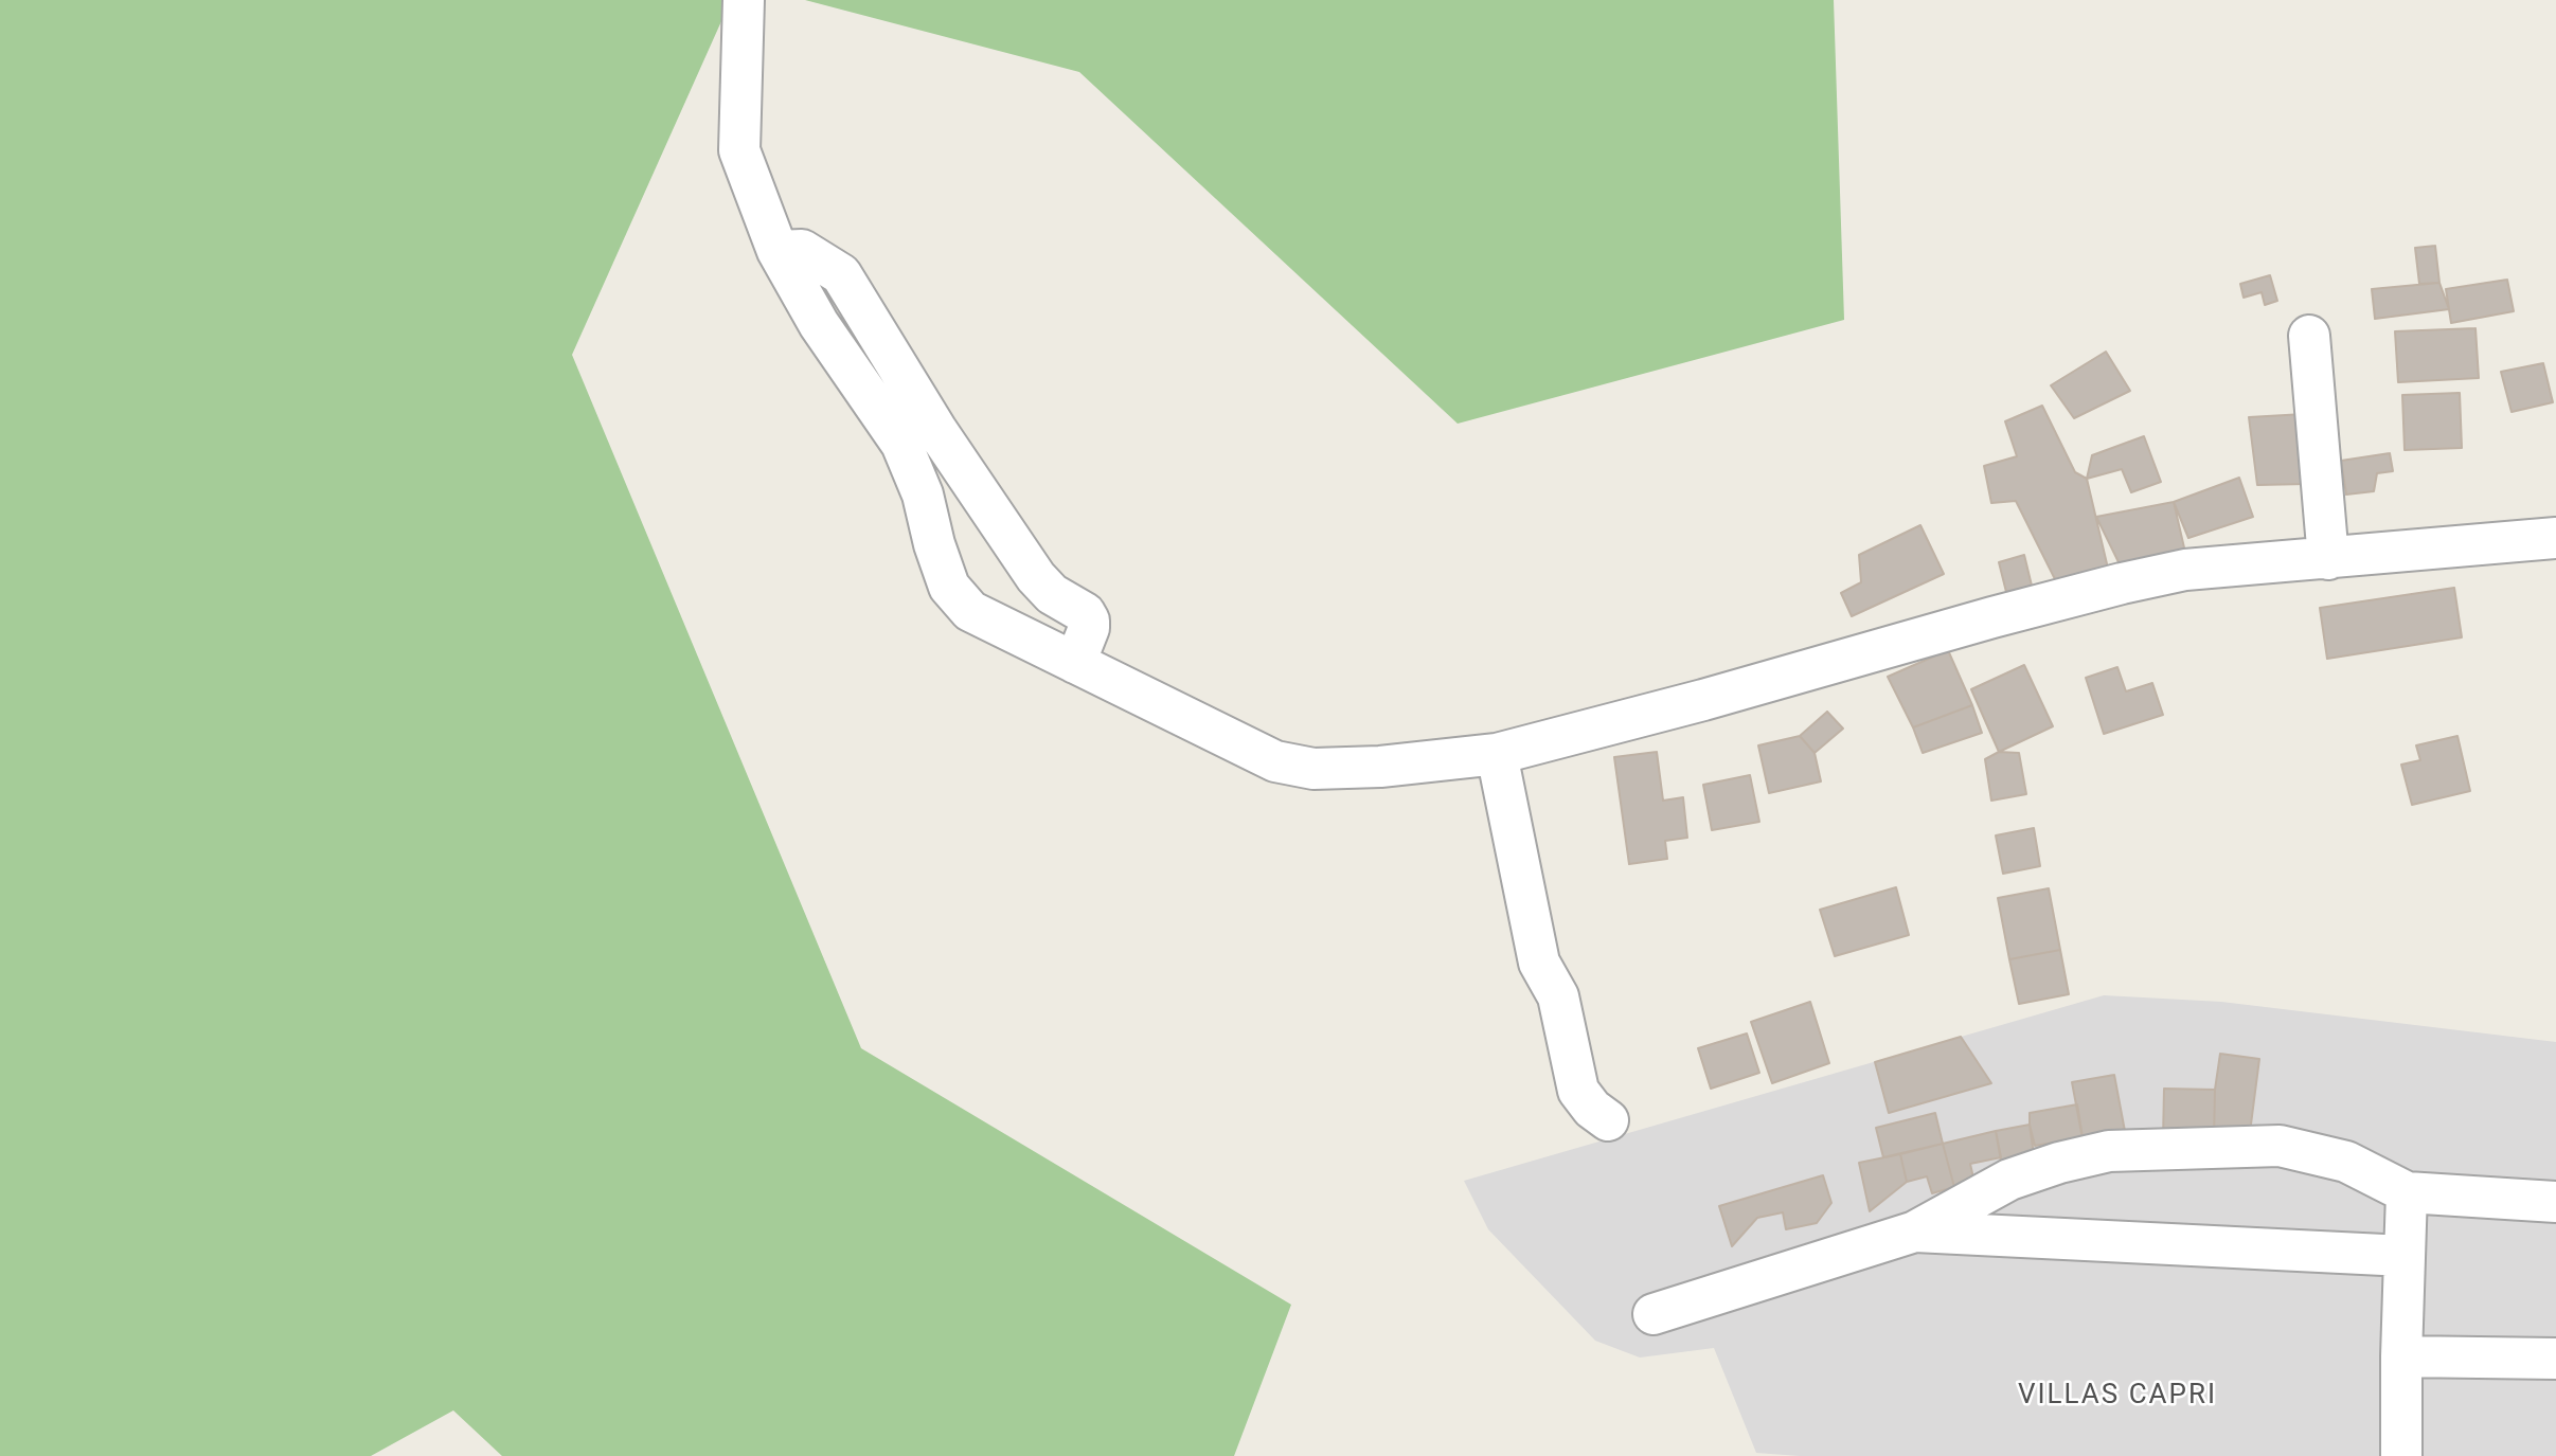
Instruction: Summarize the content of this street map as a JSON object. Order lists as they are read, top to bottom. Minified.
{"districts":["VILLAS CAPRI"]}
